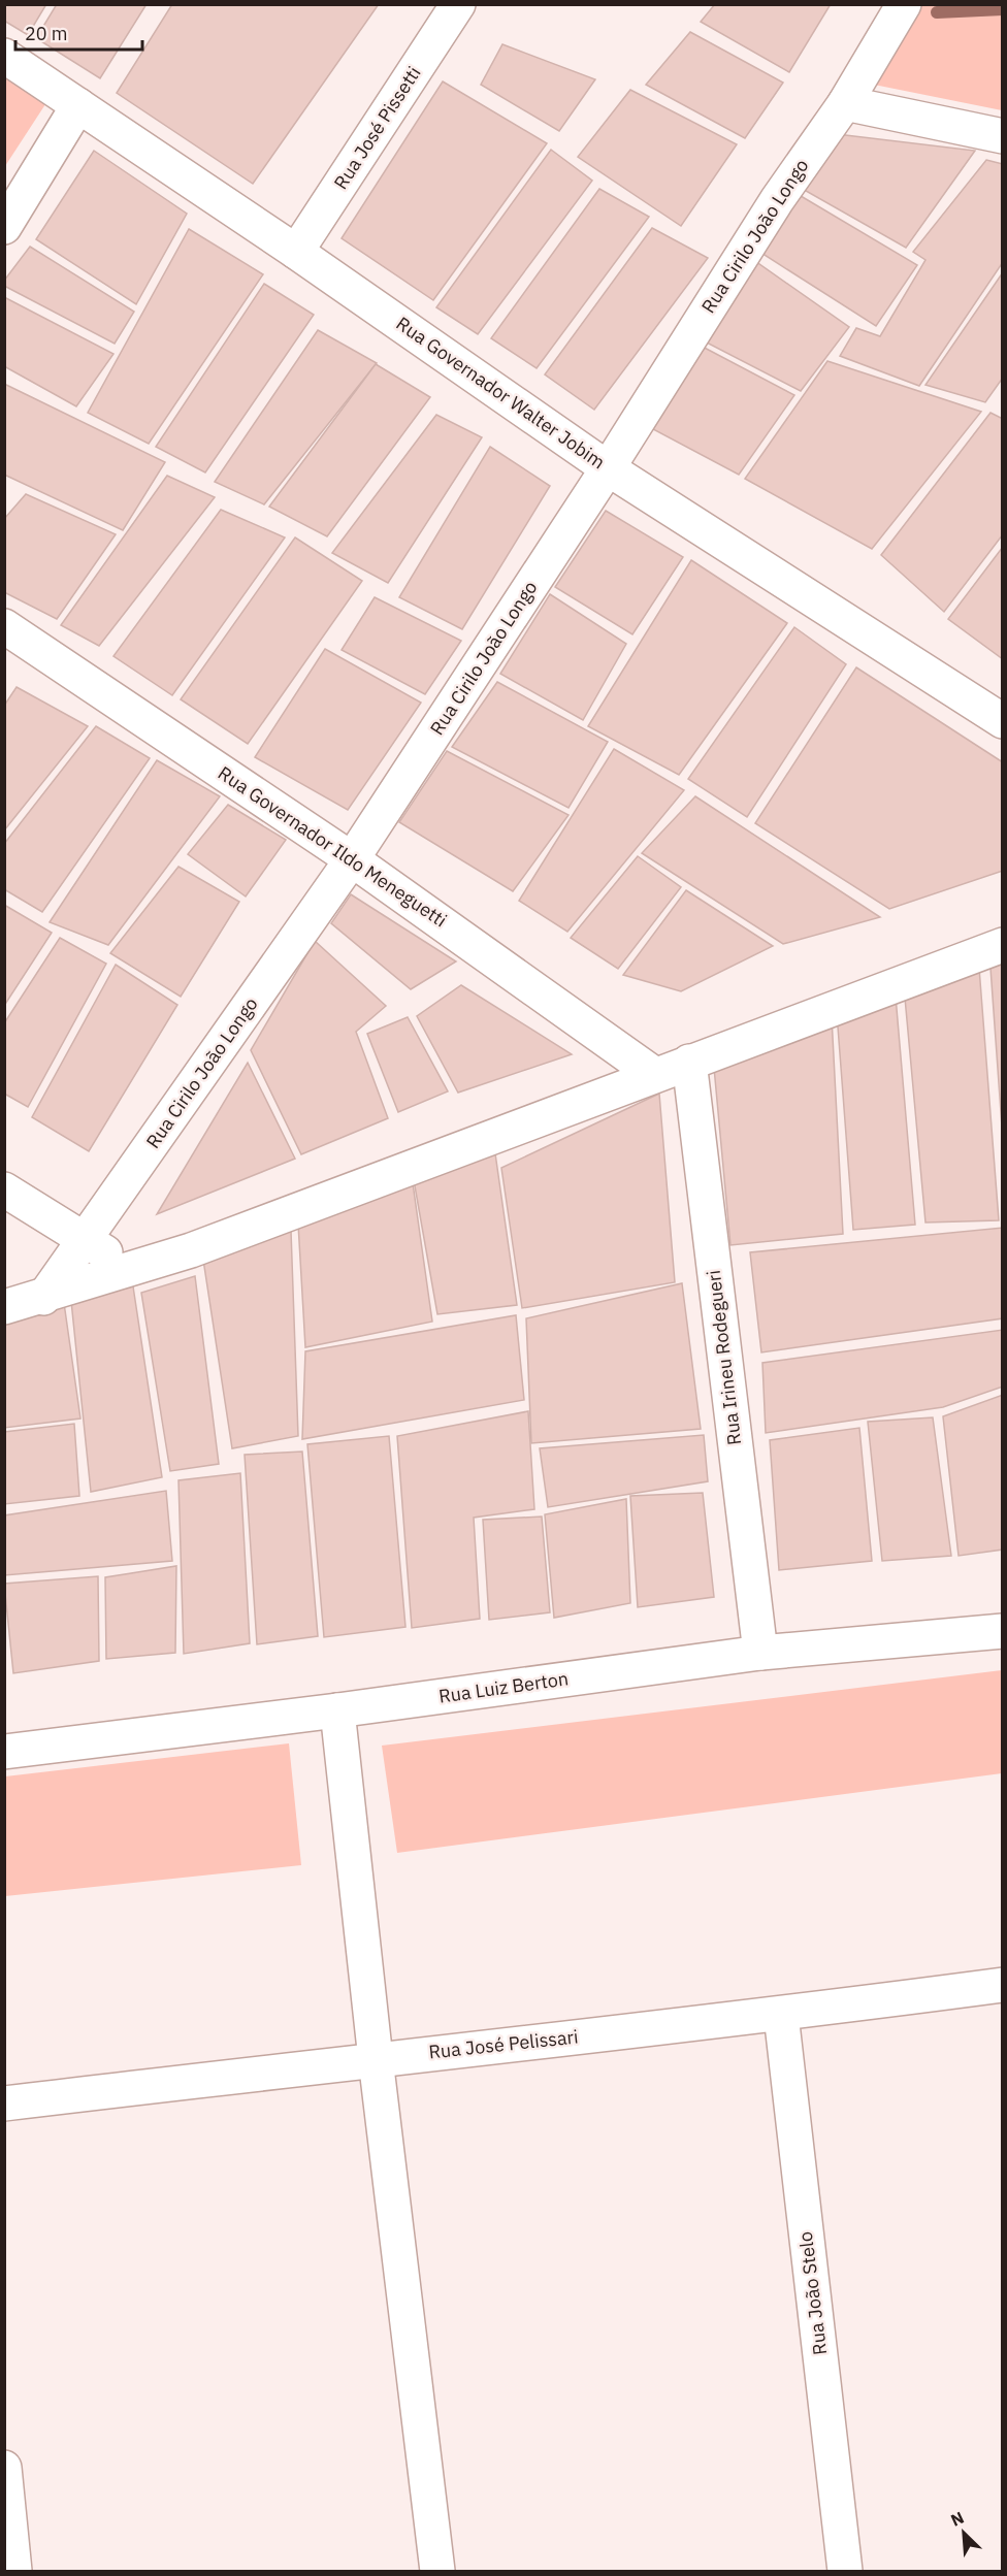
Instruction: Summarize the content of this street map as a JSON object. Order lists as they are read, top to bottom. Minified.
{"streets":{"street":["Rua José Pissetti","Rua Cirilo João Longo","Rua Governador Walter Jobim","Rua Governador Ildo Meneguetti","Rua Irineu Rodegueri","Rua Luiz Berton","Rua José Pelissari","Rua João Stelo"]},"crossings":[["Rua José Pissetti","Rua Governador Walter Jobim"],["Rua Cirilo João Longo","Rua Governador Walter Jobim"],["Rua Cirilo João Longo","Rua Governador Ildo Meneguetti"],["Rua Irineu Rodegueri","Rua Luiz Berton"],["Rua José Pelissari","Rua João Stelo"]],"scale_bar":"20 m","north":"top left"}
